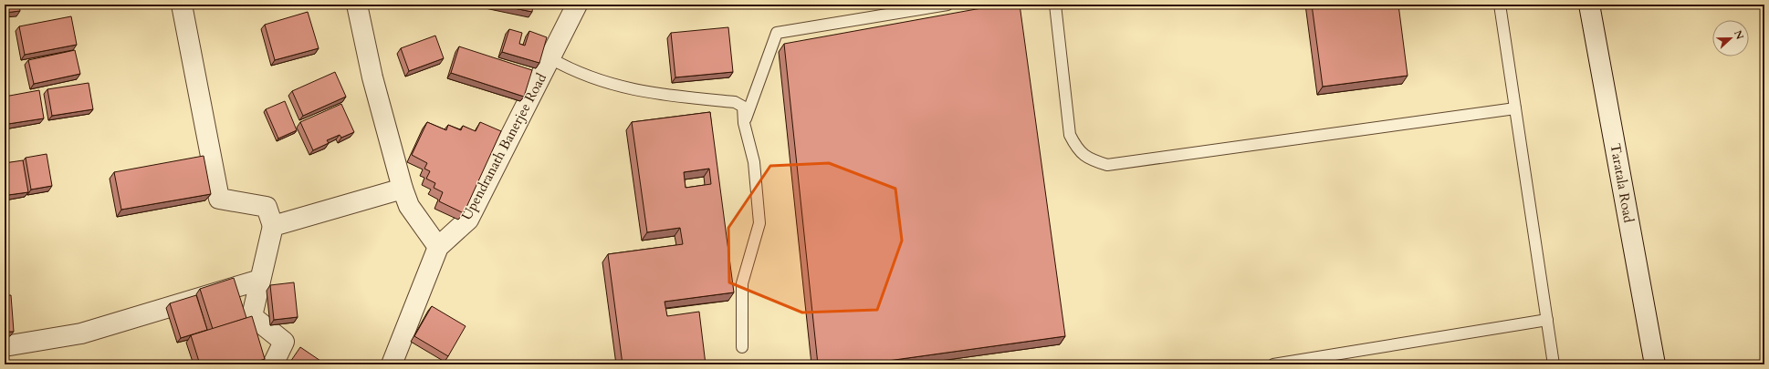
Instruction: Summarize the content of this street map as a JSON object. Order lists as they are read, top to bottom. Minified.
{"streets":{"street":["Upendranath Banerjee Road","Taratala Road"]},"north":"right"}
